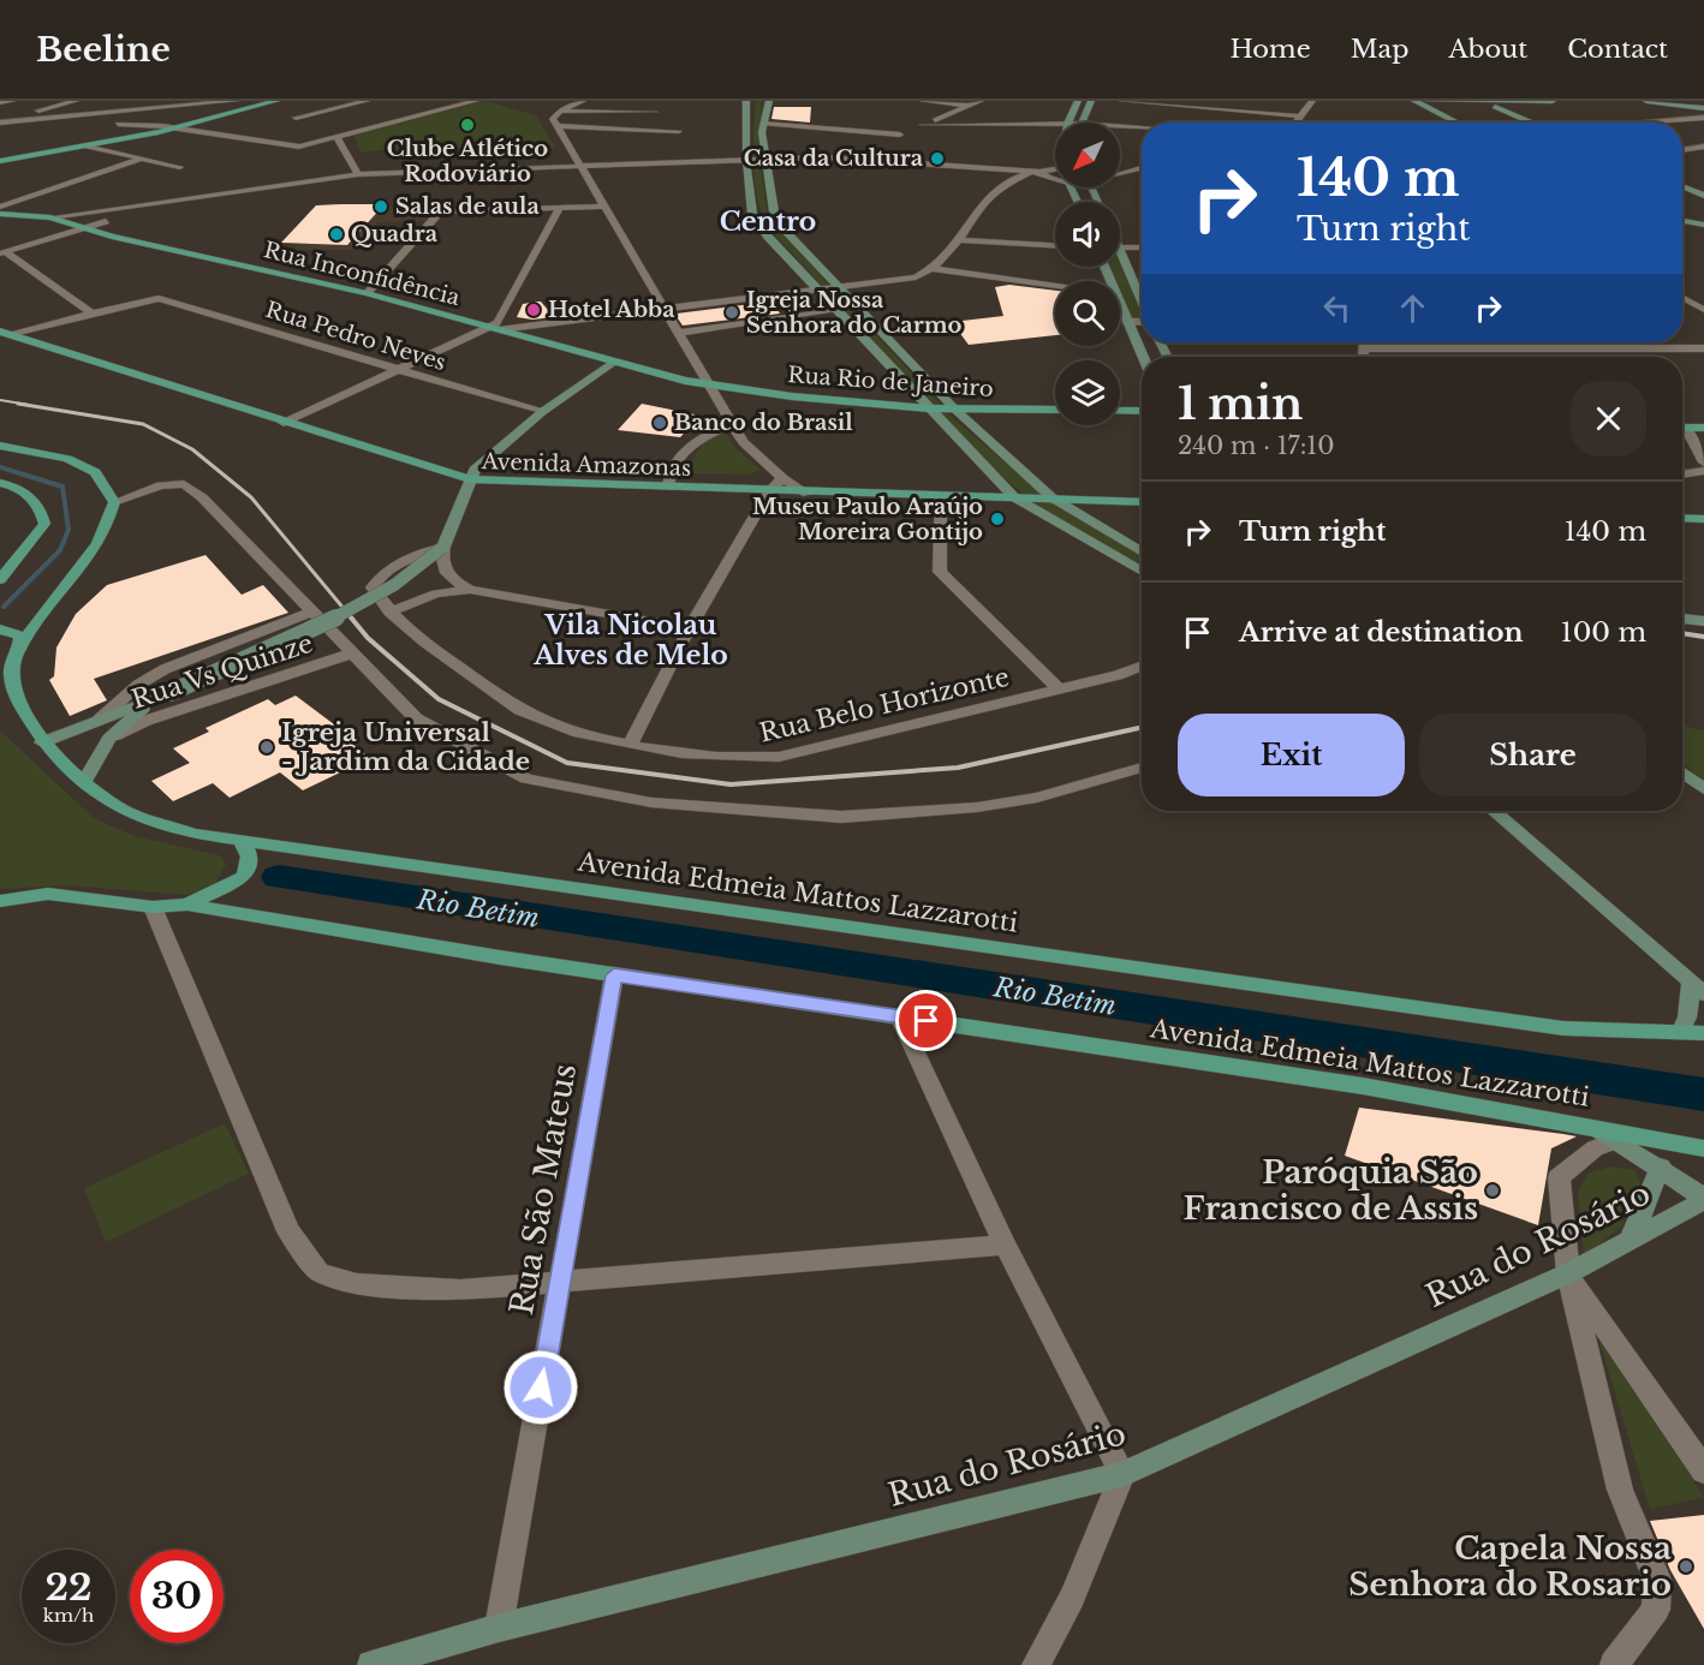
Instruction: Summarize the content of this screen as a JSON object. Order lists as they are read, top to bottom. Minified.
{"streets":{"main road":["Rua Inconfidência","Rua Rio de Janeiro","Avenida Amazonas","Avenida Edmeia Mattos Lazzarotti"],"street":["Rua Pedro Neves","Rua Vs Quinze","Rua Belo Horizonte","Rua São Mateus","Rua do Rosário"]},"crossings":[["Rua Inconfidência","Rua Rio de Janeiro"],["Avenida Edmeia Mattos Lazzarotti","Rua São Mateus"],["Rua São Mateus","Rua do Rosário"]],"districts":["Centro","Vila Nicolau Alves de Melo"],"water":["Rio Betim"],"places":["Clube Atlético Rodoviário","Casa da Cultura","Salas de aula","Quadra","Hotel Abba","Igreja Nossa Senhora do Carmo","Banco do Brasil","Museu Paulo Araújo Moreira Gontijo","Igreja Universal - Jardim da Cidade","Paróquia São Francisco de Assis","Capela Nossa Senhora do Rosario"],"north":"bottom left","page":{"header":"Beeline","nav":["Home","Map","About","Contact"],"turn":["140 m","Turn right"],"heading":["1 min","240 m · 17:10"],"list":[{"name":"Turn right","value":"140 m"},{"name":"Arrive at destination","value":"100 m"}],"buttons":["Exit","Share"],"speed":"22 km/h","limit":"30"}}
